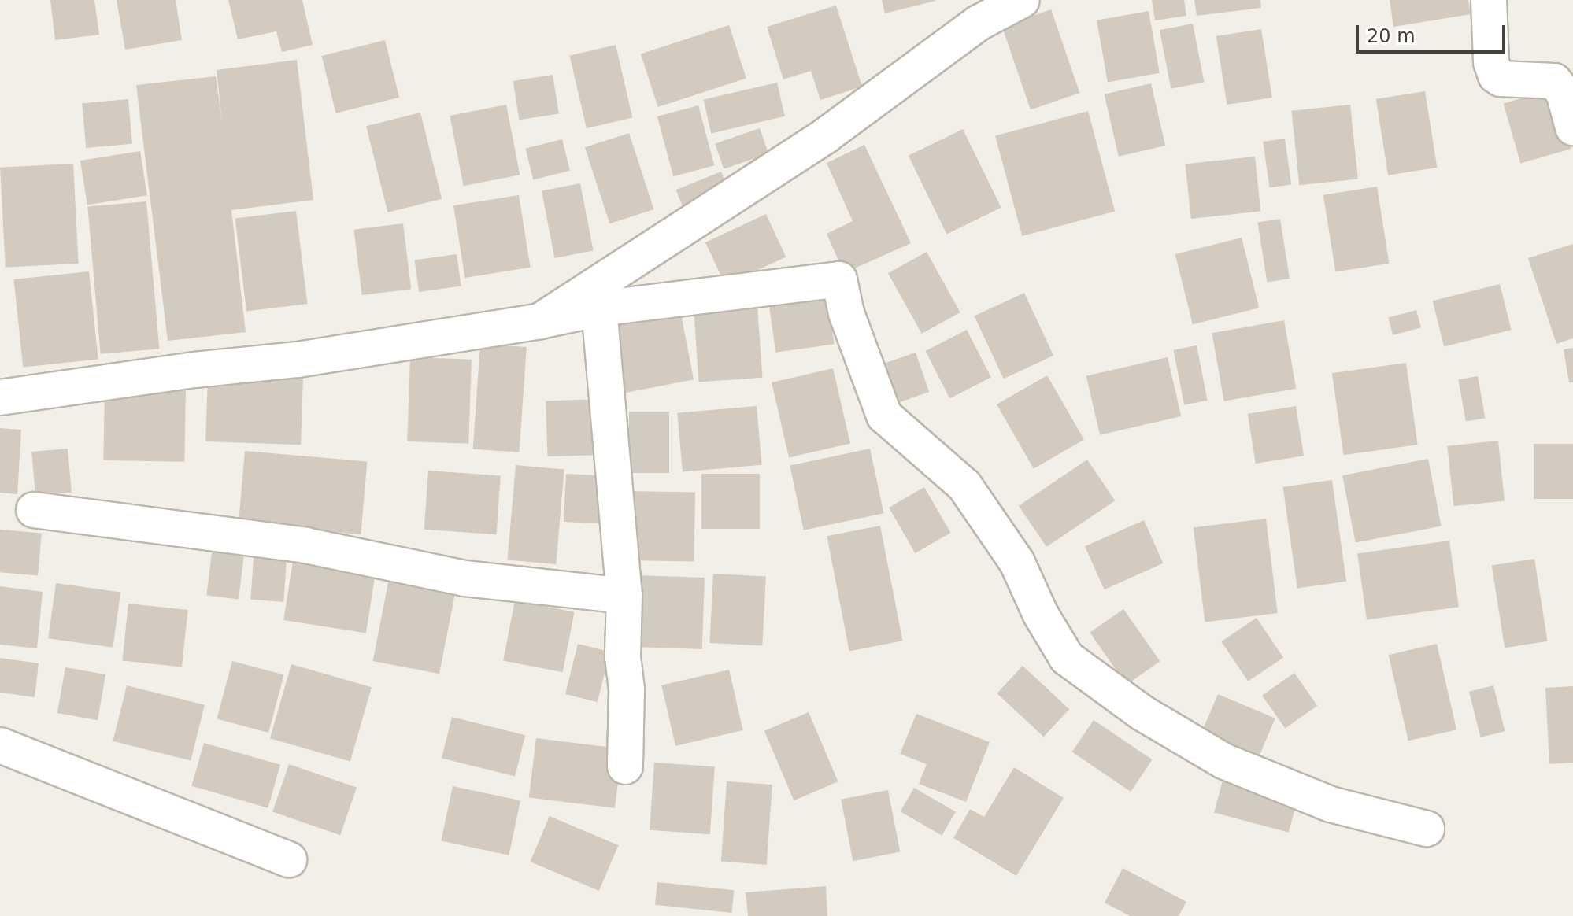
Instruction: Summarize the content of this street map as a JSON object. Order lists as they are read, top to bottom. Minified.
{"scale_bar":"20 m"}
